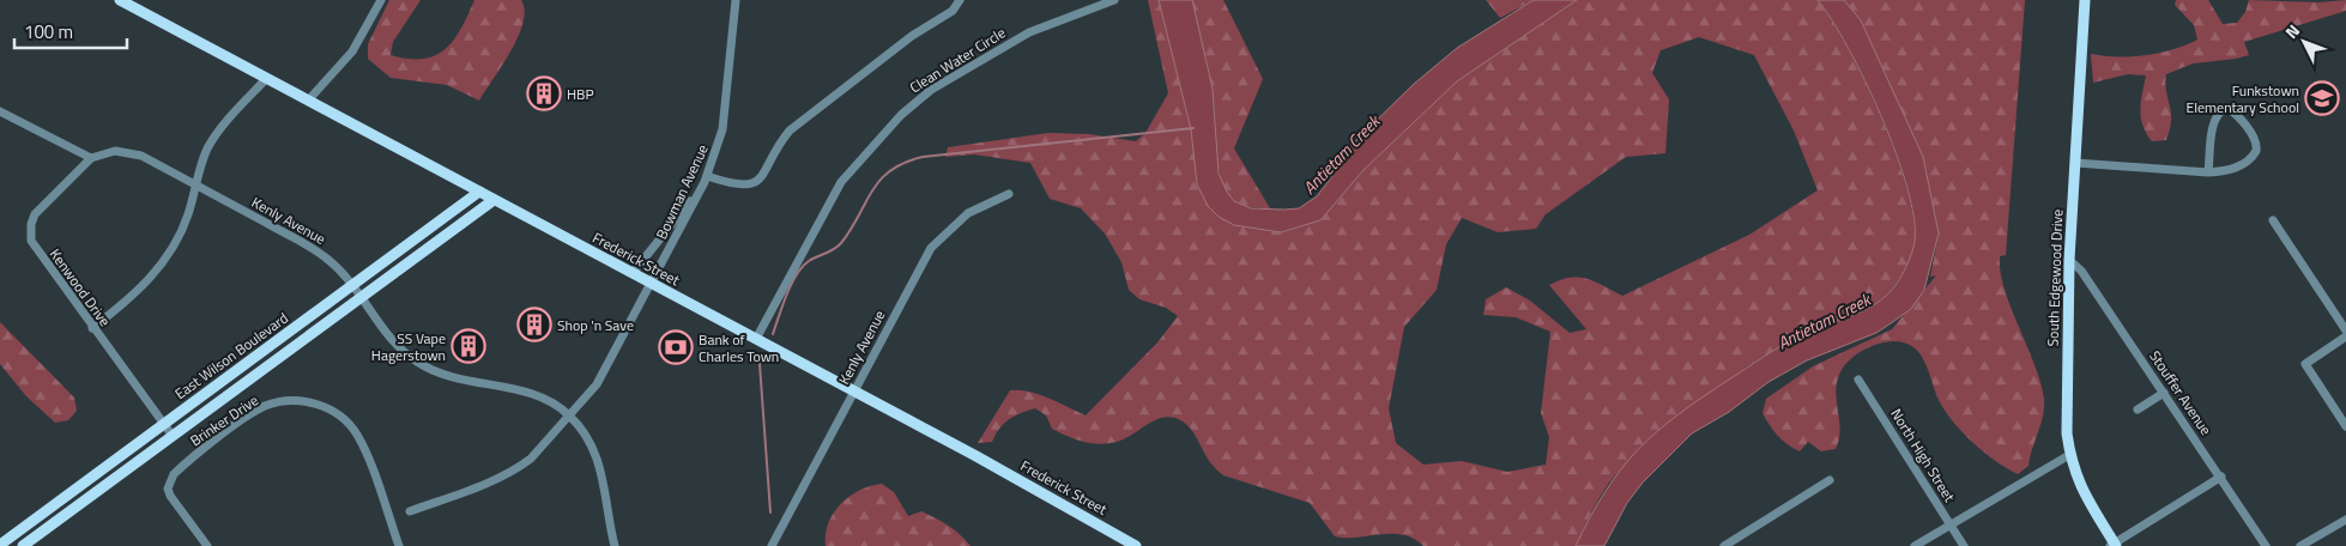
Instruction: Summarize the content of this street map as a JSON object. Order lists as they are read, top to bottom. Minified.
{"streets":{"main road":["Frederick Street","South Edgewood Drive","East Wilson Boulevard"],"street":["Clean Water Circle","Bowman Avenue","Kenly Avenue","Kenwood Drive","Stouffer Avenue","Brinker Drive","North High Street"]},"crossings":[["Clean Water Circle","Frederick Street"],["Bowman Avenue","Kenly Avenue"],["Bowman Avenue","Frederick Street"],["Kenly Avenue","Frederick Street"],["Kenly Avenue","Kenwood Drive"],["Kenly Avenue","East Wilson Boulevard"],["Frederick Street","East Wilson Boulevard"],["South Edgewood Drive","Stouffer Avenue"],["Kenwood Drive","East Wilson Boulevard"]],"water":["Antietam Creek"],"places":{"building":["HBP","Shop 'n Save","SS Vape Hagerstown"],"school or university":["Funkstown Elementary School"],"bank":["Bank of Charles Town"]},"scale_bar":"100 m","north":"top left"}
